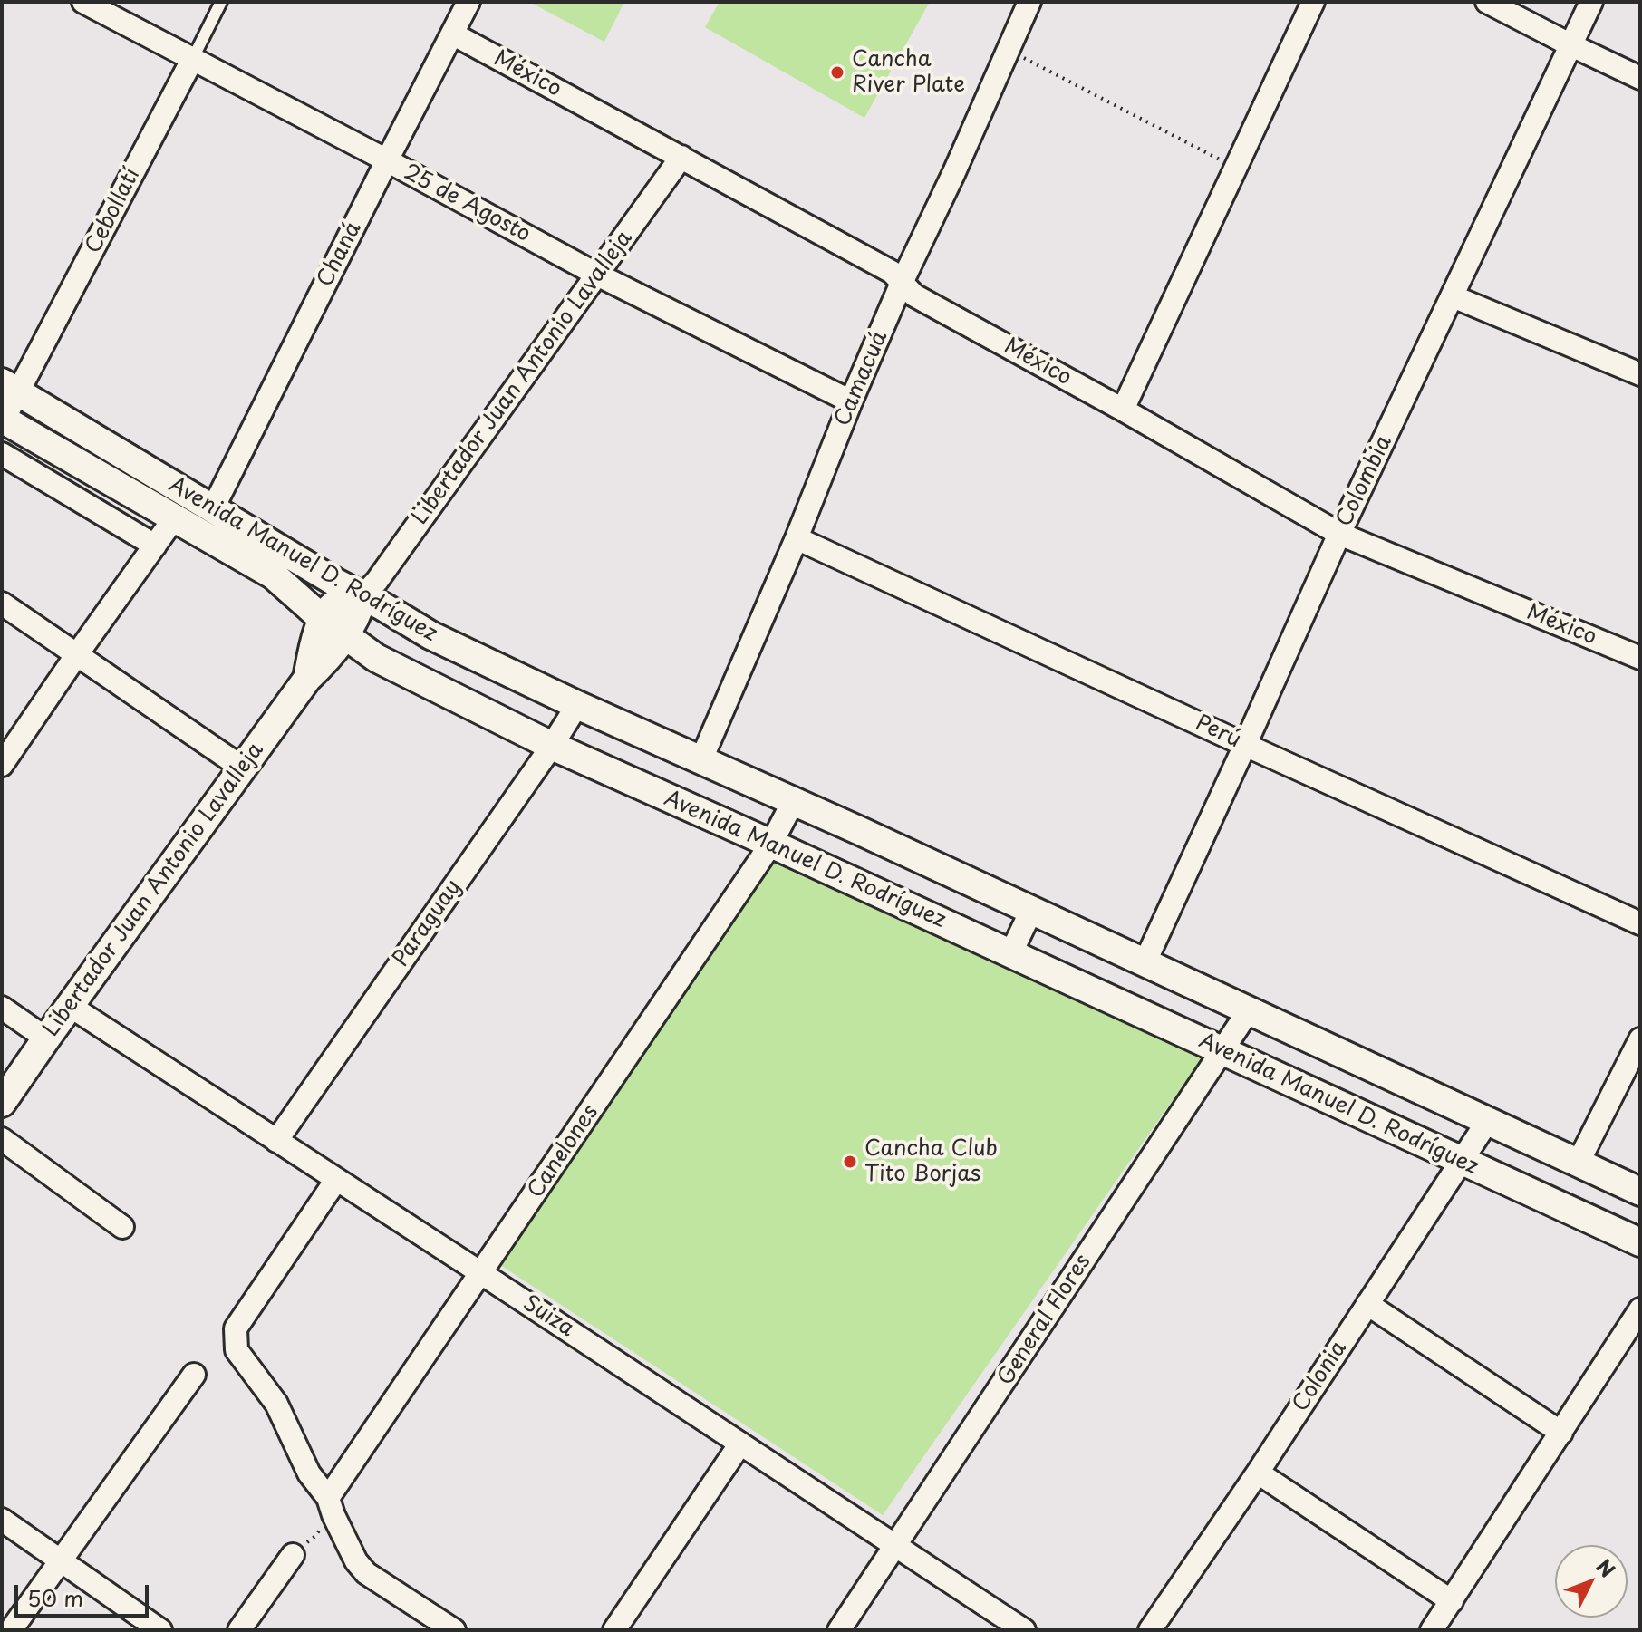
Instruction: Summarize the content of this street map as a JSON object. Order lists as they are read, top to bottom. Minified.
{"streets":{"street":["México","25 de Agosto","Cebollatí","Chaná","Libertador Juan Antonio Lavalleja","Camacuá","Colombia","Avenida Manuel D. Rodríguez","Perú","Paraguay","Canelones","Suiza","General Flores","Colonia"]},"crossings":[["México","Chaná"],["México","Libertador Juan Antonio Lavalleja"],["México","Camacuá"],["México","Colombia"],["25 de Agosto","Cebollatí"],["25 de Agosto","Chaná"],["25 de Agosto","Libertador Juan Antonio Lavalleja"],["25 de Agosto","Camacuá"],["Cebollatí","Avenida Manuel D. Rodríguez"],["Chaná","Avenida Manuel D. Rodríguez"],["Libertador Juan Antonio Lavalleja","Avenida Manuel D. Rodríguez"],["Libertador Juan Antonio Lavalleja","Suiza"],["Camacuá","Avenida Manuel D. Rodríguez"],["Camacuá","Perú"],["Colombia","Avenida Manuel D. Rodríguez"],["Colombia","Perú"],["Avenida Manuel D. Rodríguez","Paraguay"],["Avenida Manuel D. Rodríguez","Canelones"],["Avenida Manuel D. Rodríguez","General Flores"],["Avenida Manuel D. Rodríguez","Colonia"],["Paraguay","Suiza"],["Canelones","Suiza"],["Suiza","General Flores"]],"places":["Cancha River Plate","Cancha Club Tito Borjas"],"scale_bar":"50 m","north":"top right"}
